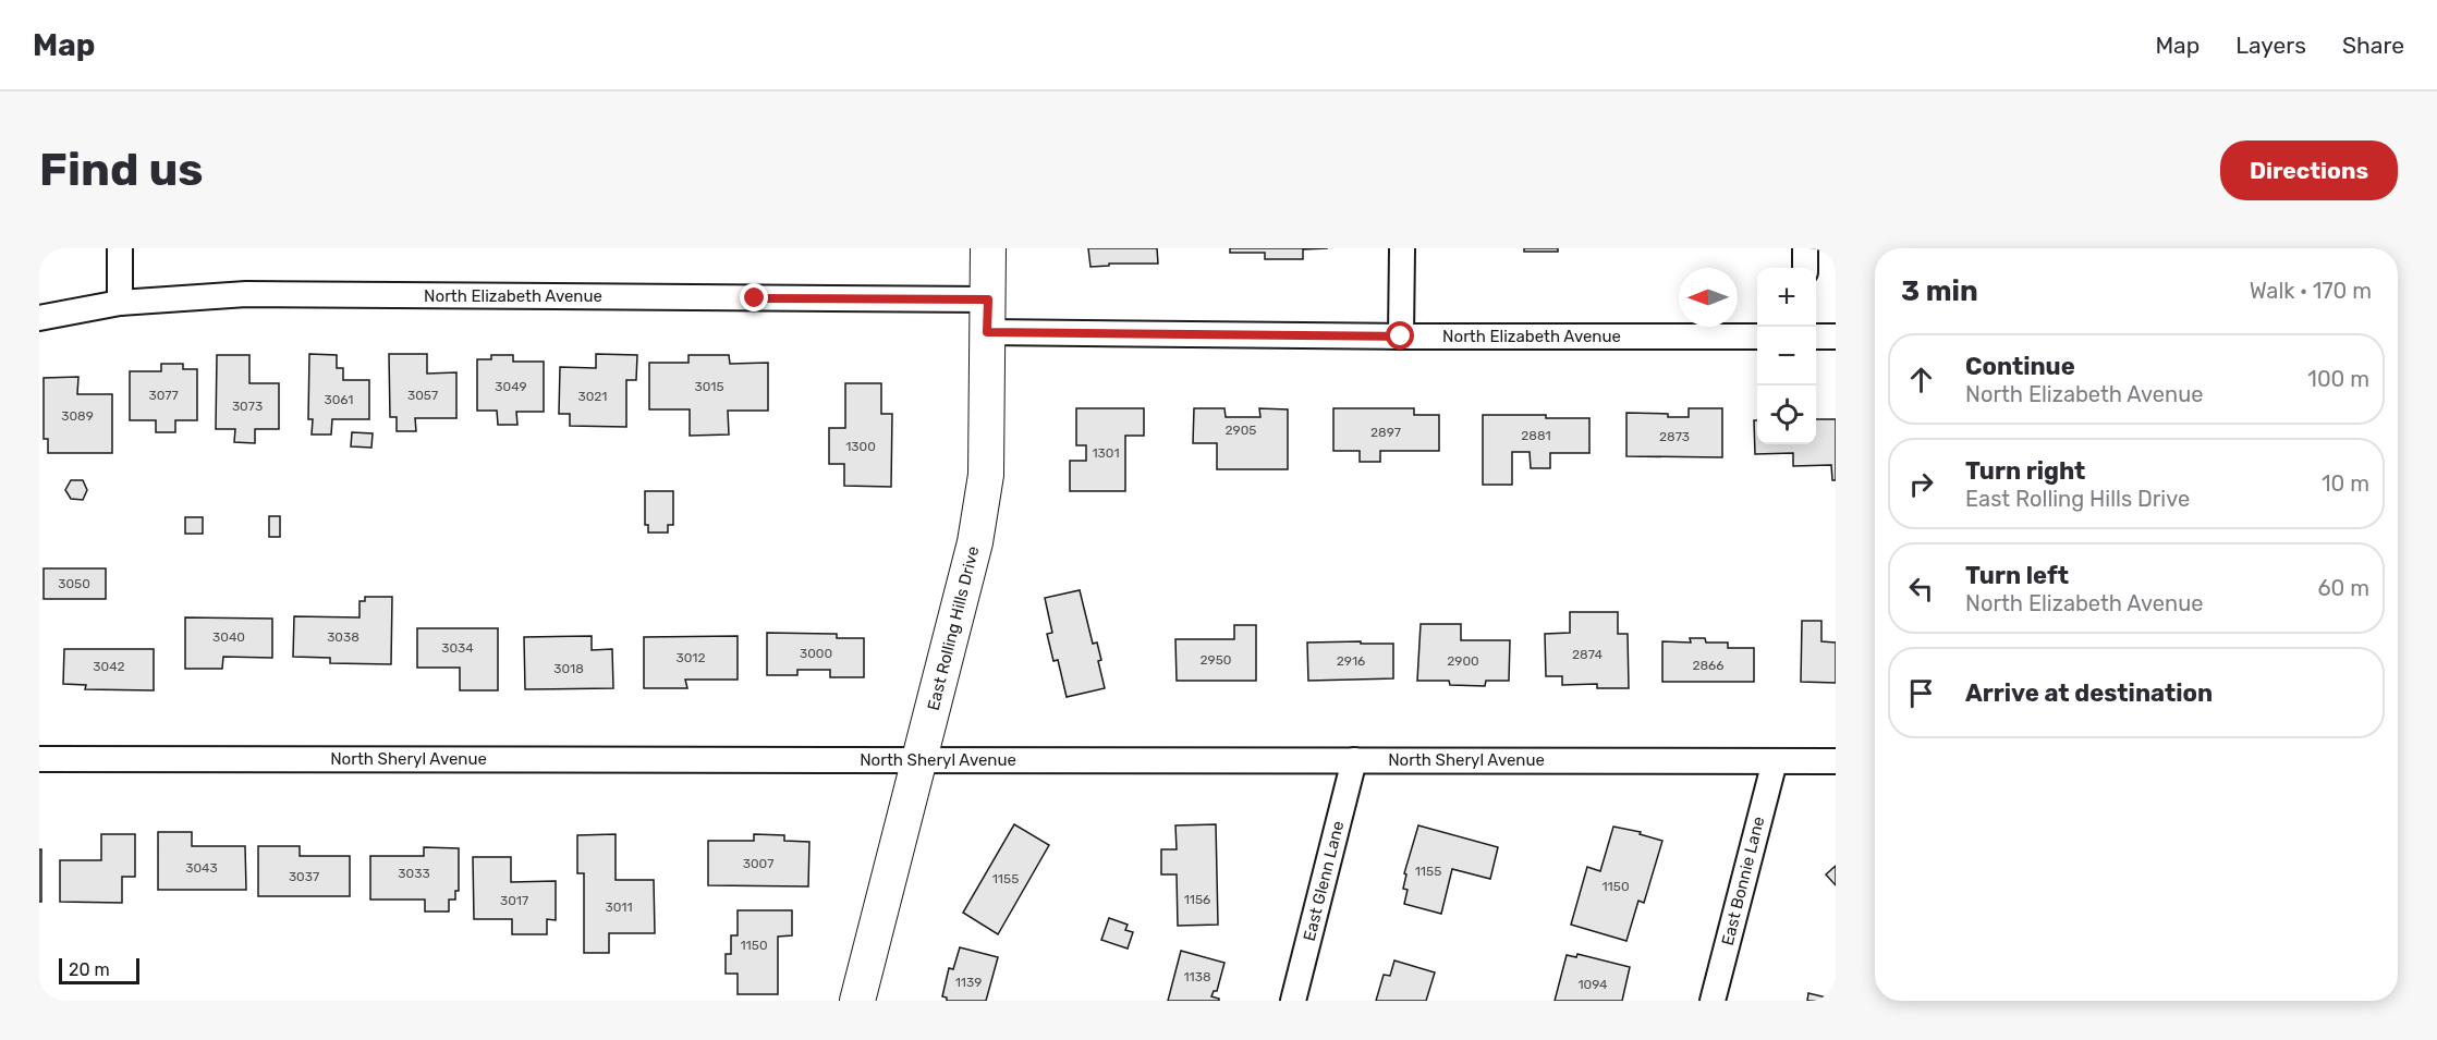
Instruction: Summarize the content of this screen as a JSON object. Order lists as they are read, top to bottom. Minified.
{"streets":{"street":["North Elizabeth Avenue","East Rolling Hills Drive","North Sheryl Avenue","East Glenn Lane","East Bonnie Lane"]},"crossings":[["North Elizabeth Avenue","East Rolling Hills Drive"],["East Rolling Hills Drive","North Sheryl Avenue"],["North Sheryl Avenue","East Glenn Lane"],["North Sheryl Avenue","East Bonnie Lane"]],"house_numbers":["3049","3015","3077","3057","3021","3061","3073","3089","2905","2897","2881","2873","1300","1301","3050","3040","3038","3034","3000","2874","3012","2950","2916","2900","2866","3042","3018","3007","3043","1155","3033","3037","1155","1150","1156","3017","3011","1150","1138","1139","1094"],"scale_bar":"20 m","north":"left","page":{"header":"Map","nav":["Map","Layers","Share"],"buttons":"Directions","title":"Find us","heading":["3 min","Walk · 170 m"],"map_buttons":["+","−"],"list":[["Continue","North Elizabeth Avenue","100 m"],["Turn right","East Rolling Hills Drive","10 m"],["Turn left","North Elizabeth Avenue","60 m"],"Arrive at destination"],"scale":"20 m"}}
